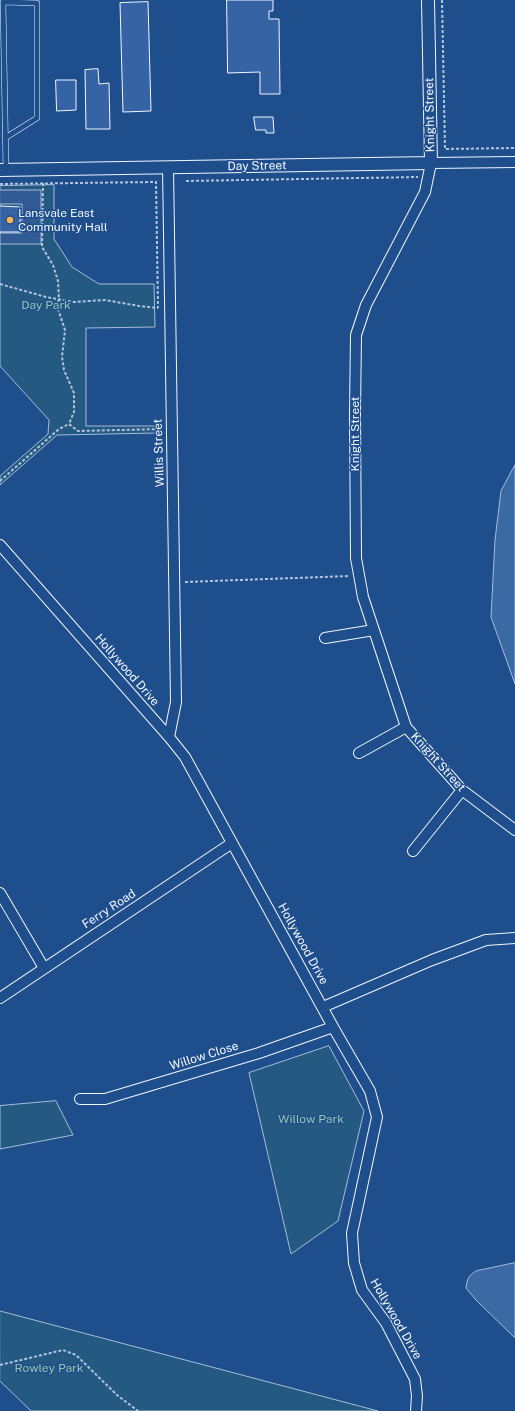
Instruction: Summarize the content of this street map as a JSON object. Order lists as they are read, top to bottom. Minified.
{"streets":{"street":["Knight Street","Day Street","Willis Street","Hollywood Drive","Ferry Road","Willow Close"]},"crossings":[["Knight Street","Day Street"],["Day Street","Willis Street"],["Willis Street","Hollywood Drive"],["Hollywood Drive","Ferry Road"],["Hollywood Drive","Willow Close"]],"parks":["Day Park","Willow Park","Rowley Park"],"places":["Lansvale East Community Hall"]}
